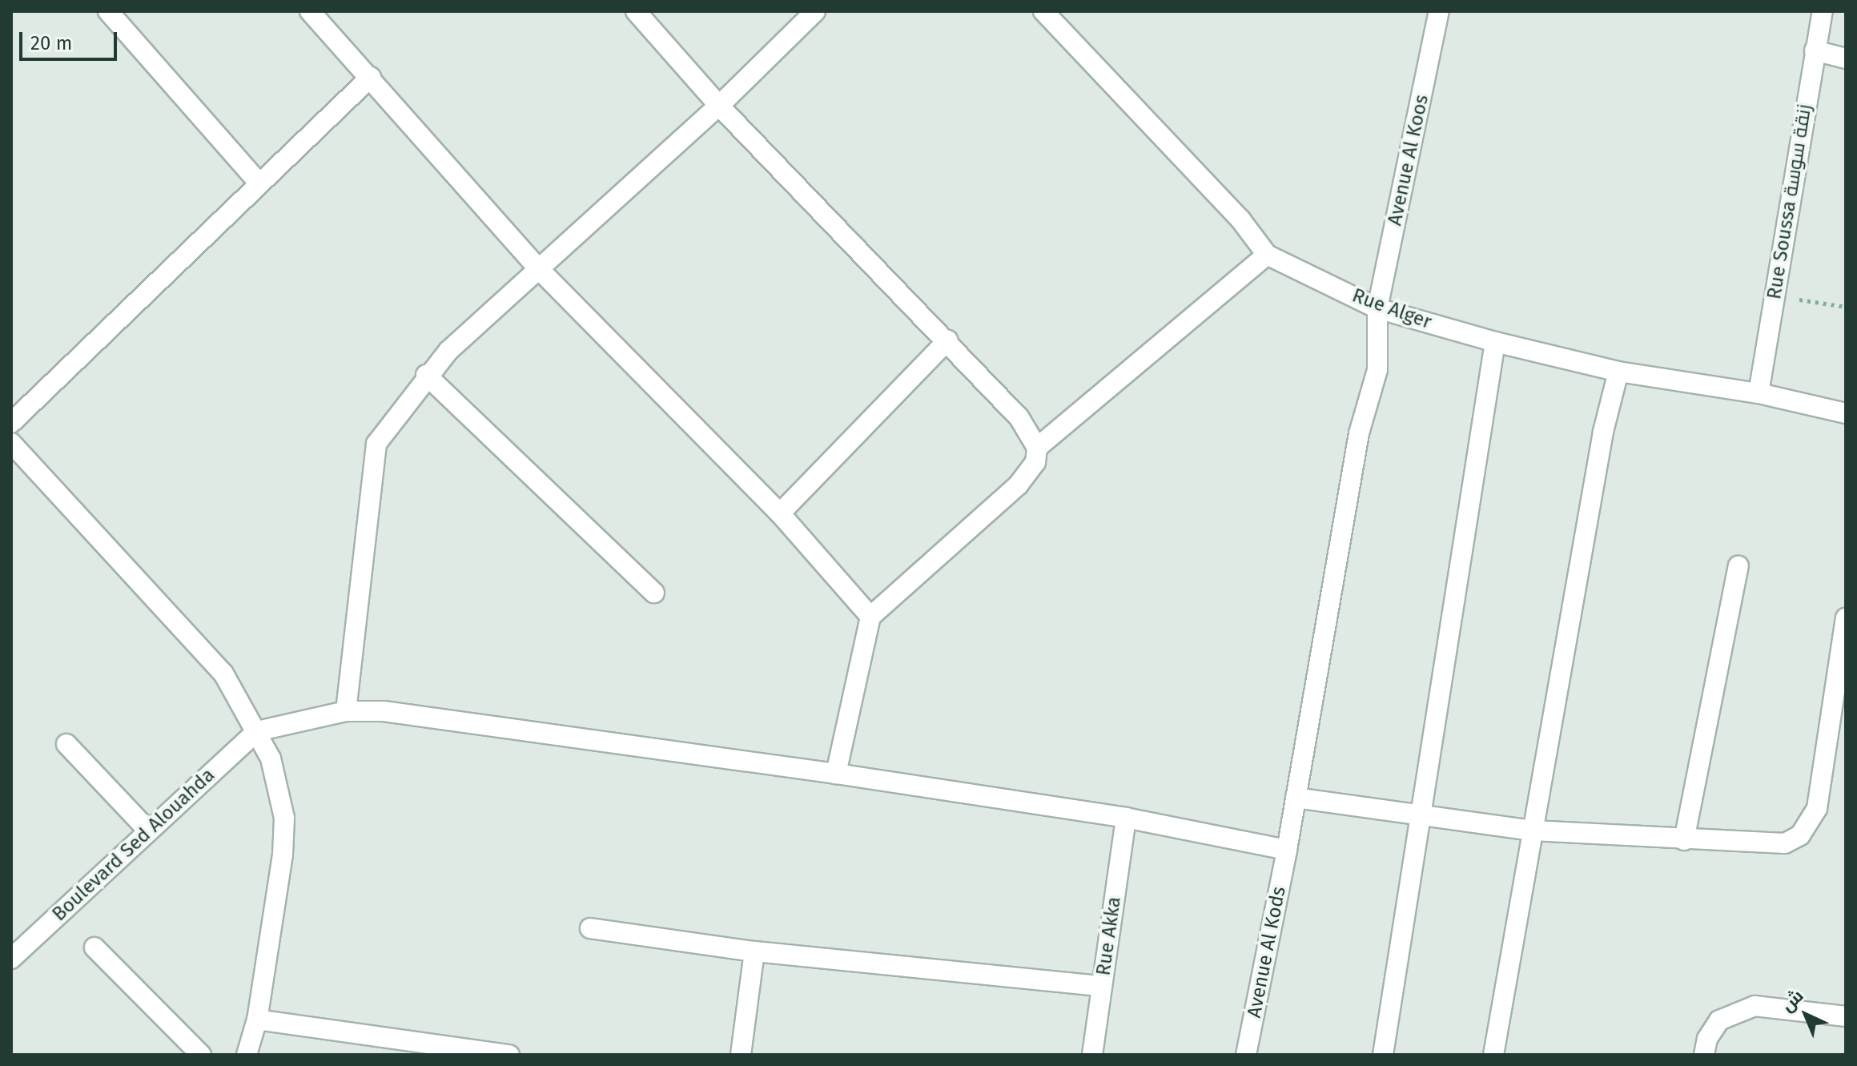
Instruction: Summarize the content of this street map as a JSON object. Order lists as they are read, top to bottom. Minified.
{"streets":{"street":["Avenue Al Koos","Rue Soussa زنقة سوسة","Rue Alger","Boulevard Sed Alouahda","Rue Akka","Avenue Al Kods"]},"crossings":[["Avenue Al Koos","Rue Alger"],["Avenue Al Koos","Avenue Al Kods"],["Rue Soussa زنقة سوسة","Rue Alger"]],"scale_bar":"20 m","north":"top left"}
